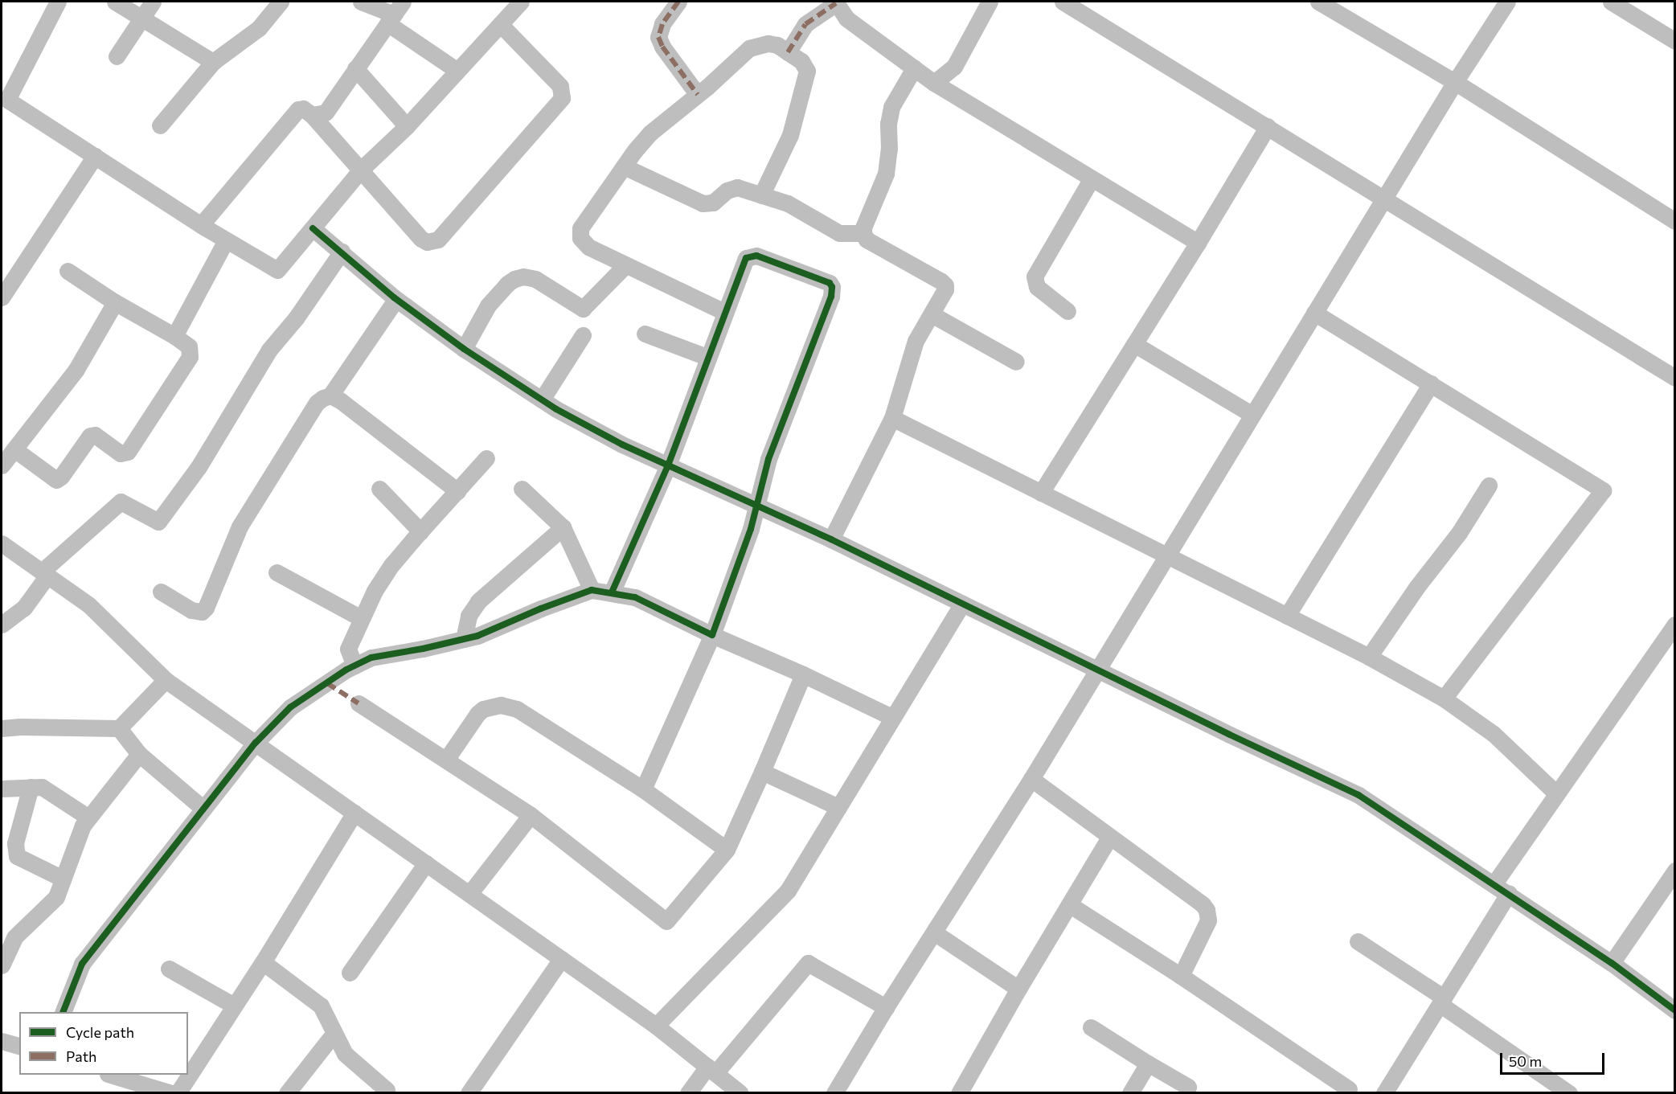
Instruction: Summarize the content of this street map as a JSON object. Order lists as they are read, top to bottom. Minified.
{"legend":["Cycle path","Path"],"scale_bar":"50 m"}
